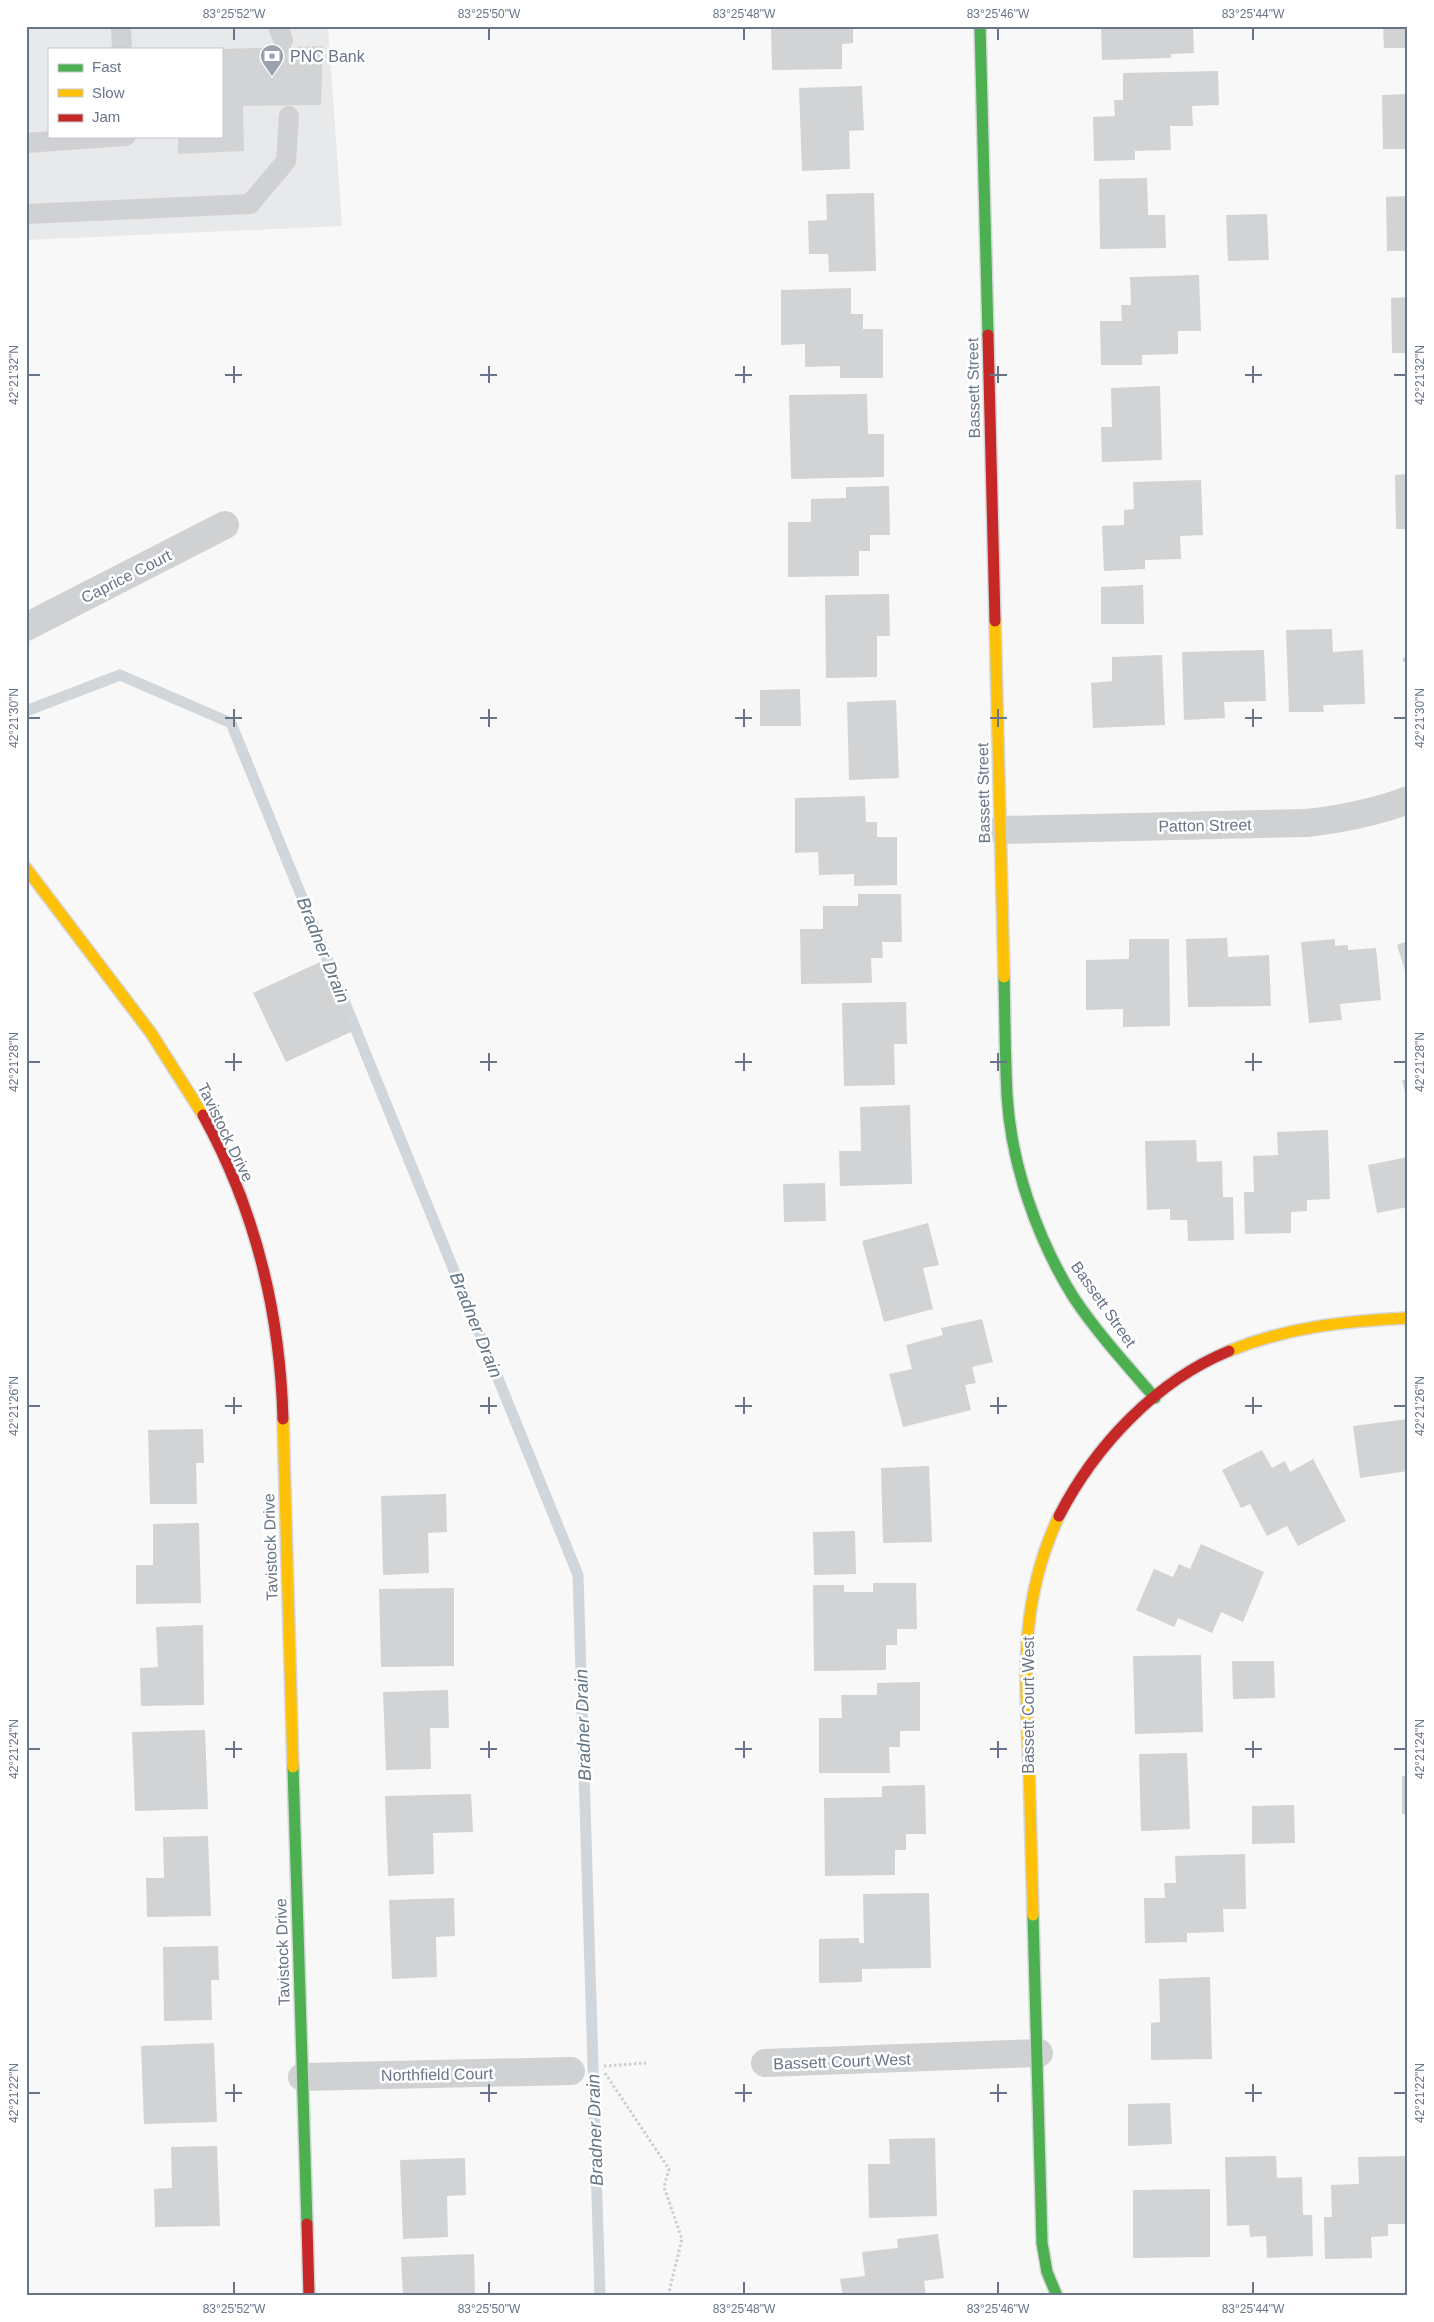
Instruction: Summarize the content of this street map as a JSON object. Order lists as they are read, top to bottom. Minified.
{"streets":{"street":["Bassett Street","Caprice Court","Patton Street","Tavistock Drive","Bassett Court West","Northfield Court"]},"crossings":[["Bassett Street","Patton Street"],["Bassett Street","Bassett Court West"],["Tavistock Drive","Northfield Court"]],"water":["Bradner Drain"],"places":{"bank":["PNC Bank"]},"legend":["Fast","Slow","Jam"],"coordinates":["83°25'52\"W","83°25'50\"W","83°25'48\"W","83°25'46\"W","83°25'44\"W","42°21'32\"N","42°21'30\"N","42°21'28\"N","42°21'26\"N","42°21'24\"N","42°21'22\"N"]}
